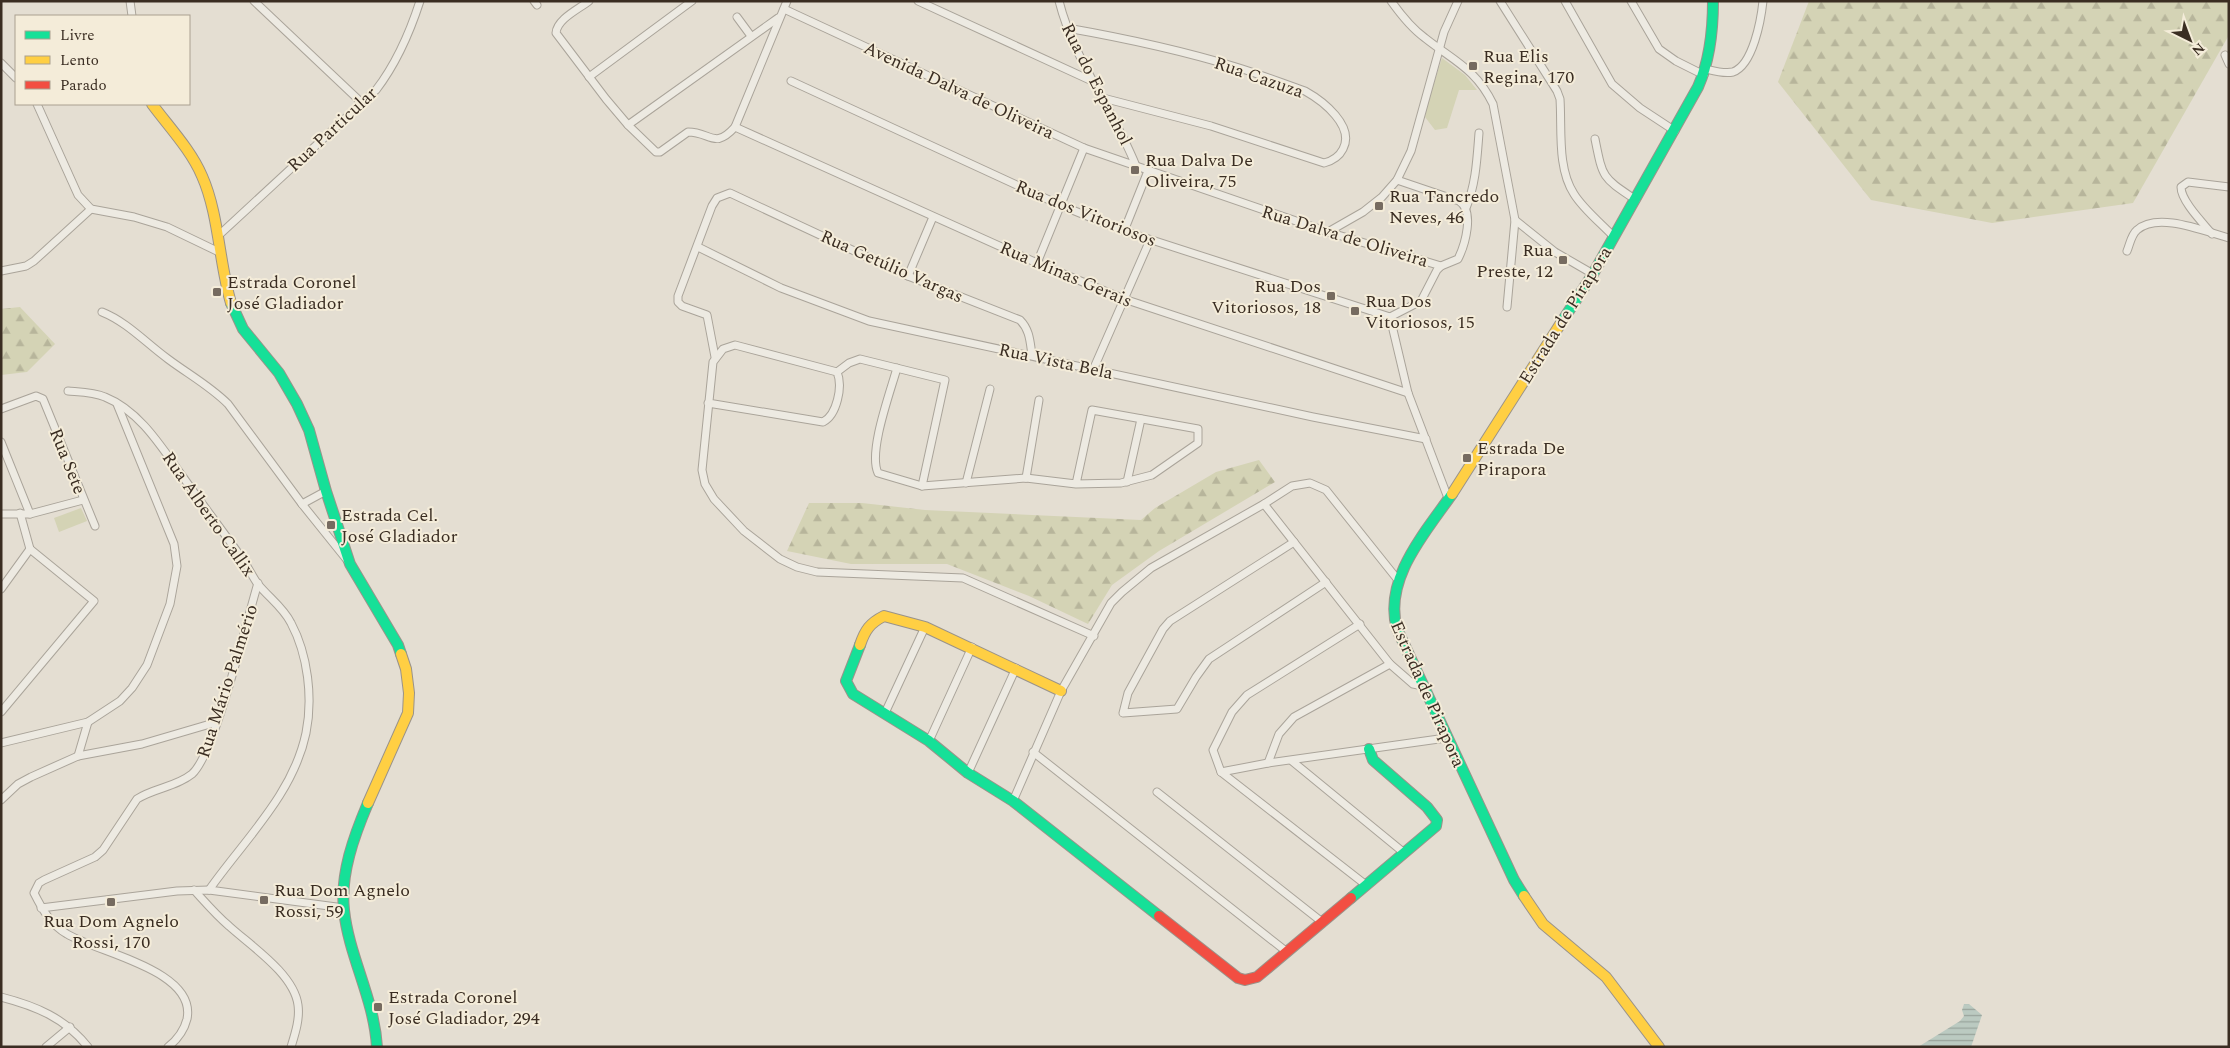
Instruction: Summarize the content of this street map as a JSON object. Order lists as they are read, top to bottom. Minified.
{"streets":{"street":["Rua Cazuza","Rua do Espanhol","Avenida Dalva de Oliveira","Rua Particular","Rua dos Vitoriosos","Rua Dalva de Oliveira","Rua Getúlio Vargas","Rua Minas Gerais","Estrada de Pirapora","Rua Vista Bela","Rua Sete","Rua Alberto Callix","Rua Mário Palmério"]},"crossings":[["Rua Cazuza","Rua do Espanhol"],["Rua do Espanhol","Avenida Dalva de Oliveira"],["Rua do Espanhol","Rua Dalva de Oliveira"],["Avenida Dalva de Oliveira","Rua Dalva de Oliveira"],["Rua Getúlio Vargas","Rua Vista Bela"],["Rua Alberto Callix","Rua Mário Palmério"]],"places":{"transit":["Rua Elis Regina, 170","Rua Dalva De Oliveira, 75","Rua Tancredo Neves, 46","Rua Preste, 12","Estrada Coronel José Gladiador","Rua Dos Vitoriosos, 18","Rua Dos Vitoriosos, 15","Estrada De Pirapora","Estrada Cel. José Gladiador","Rua Dom Agnelo Rossi, 59","Rua Dom Agnelo Rossi, 170","Estrada Coronel José Gladiador, 294"]},"legend":["Livre","Lento","Parado"],"north":"bottom right"}
